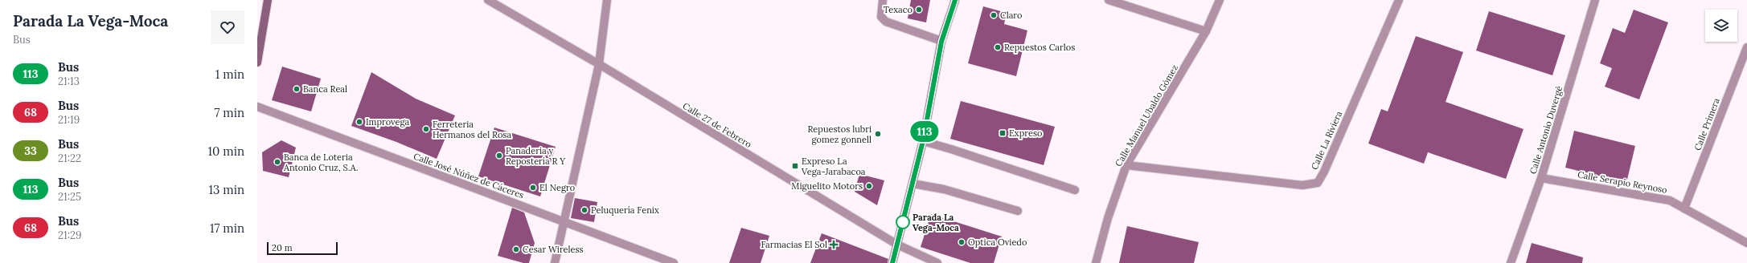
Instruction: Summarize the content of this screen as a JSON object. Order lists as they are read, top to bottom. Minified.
{"streets":{"street":["Calle Manuel Ubaldo Gómez","Calle Primera","Calle 27 de Febrero","Calle Antonio Duvergé","Calle La Riviera","Calle José Núñez de Cáceres","Calle Serapio Reynoso"]},"crossings":[["Calle Manuel Ubaldo Gómez","Calle La Riviera"],["Calle Primera","Calle Serapio Reynoso"],["Calle Antonio Duvergé","Calle Serapio Reynoso"]],"places":{"other":["Texaco","Claro","Repuestos Carlos","Banca Real","Improvega","Ferreteria Hermanos del Rosa","Repuestos lubri gomez gonnell","Panaderia y Repostería R Y","Banca de Loteria Antonio Cruz, S.A.","Miguelito Motors","El Negro","Peluquería Fenix","Parada La Vega-Moca","Optica Oviedo","Cesar Wireless"],"transit":["Expreso","Expreso La Vega-Jarabacoa"],"health":["Farmacias El Sol"]},"lines":["bus line 113"],"scale_bar":"20 m","page":{"heading":["Parada La Vega-Moca","Bus"],"on_map":"113","list":[{"mark":"113","name":"Bus","note":"21:13","value":"1 min"},{"mark":"68","name":"Bus","note":"21:19","value":"7 min"},{"mark":"33","name":"Bus","note":"21:22","value":"10 min"},{"mark":"113","name":"Bus","note":"21:25","value":"13 min"},{"mark":"68","name":"Bus","note":"21:29","value":"17 min"}],"scale":"20 m"}}
